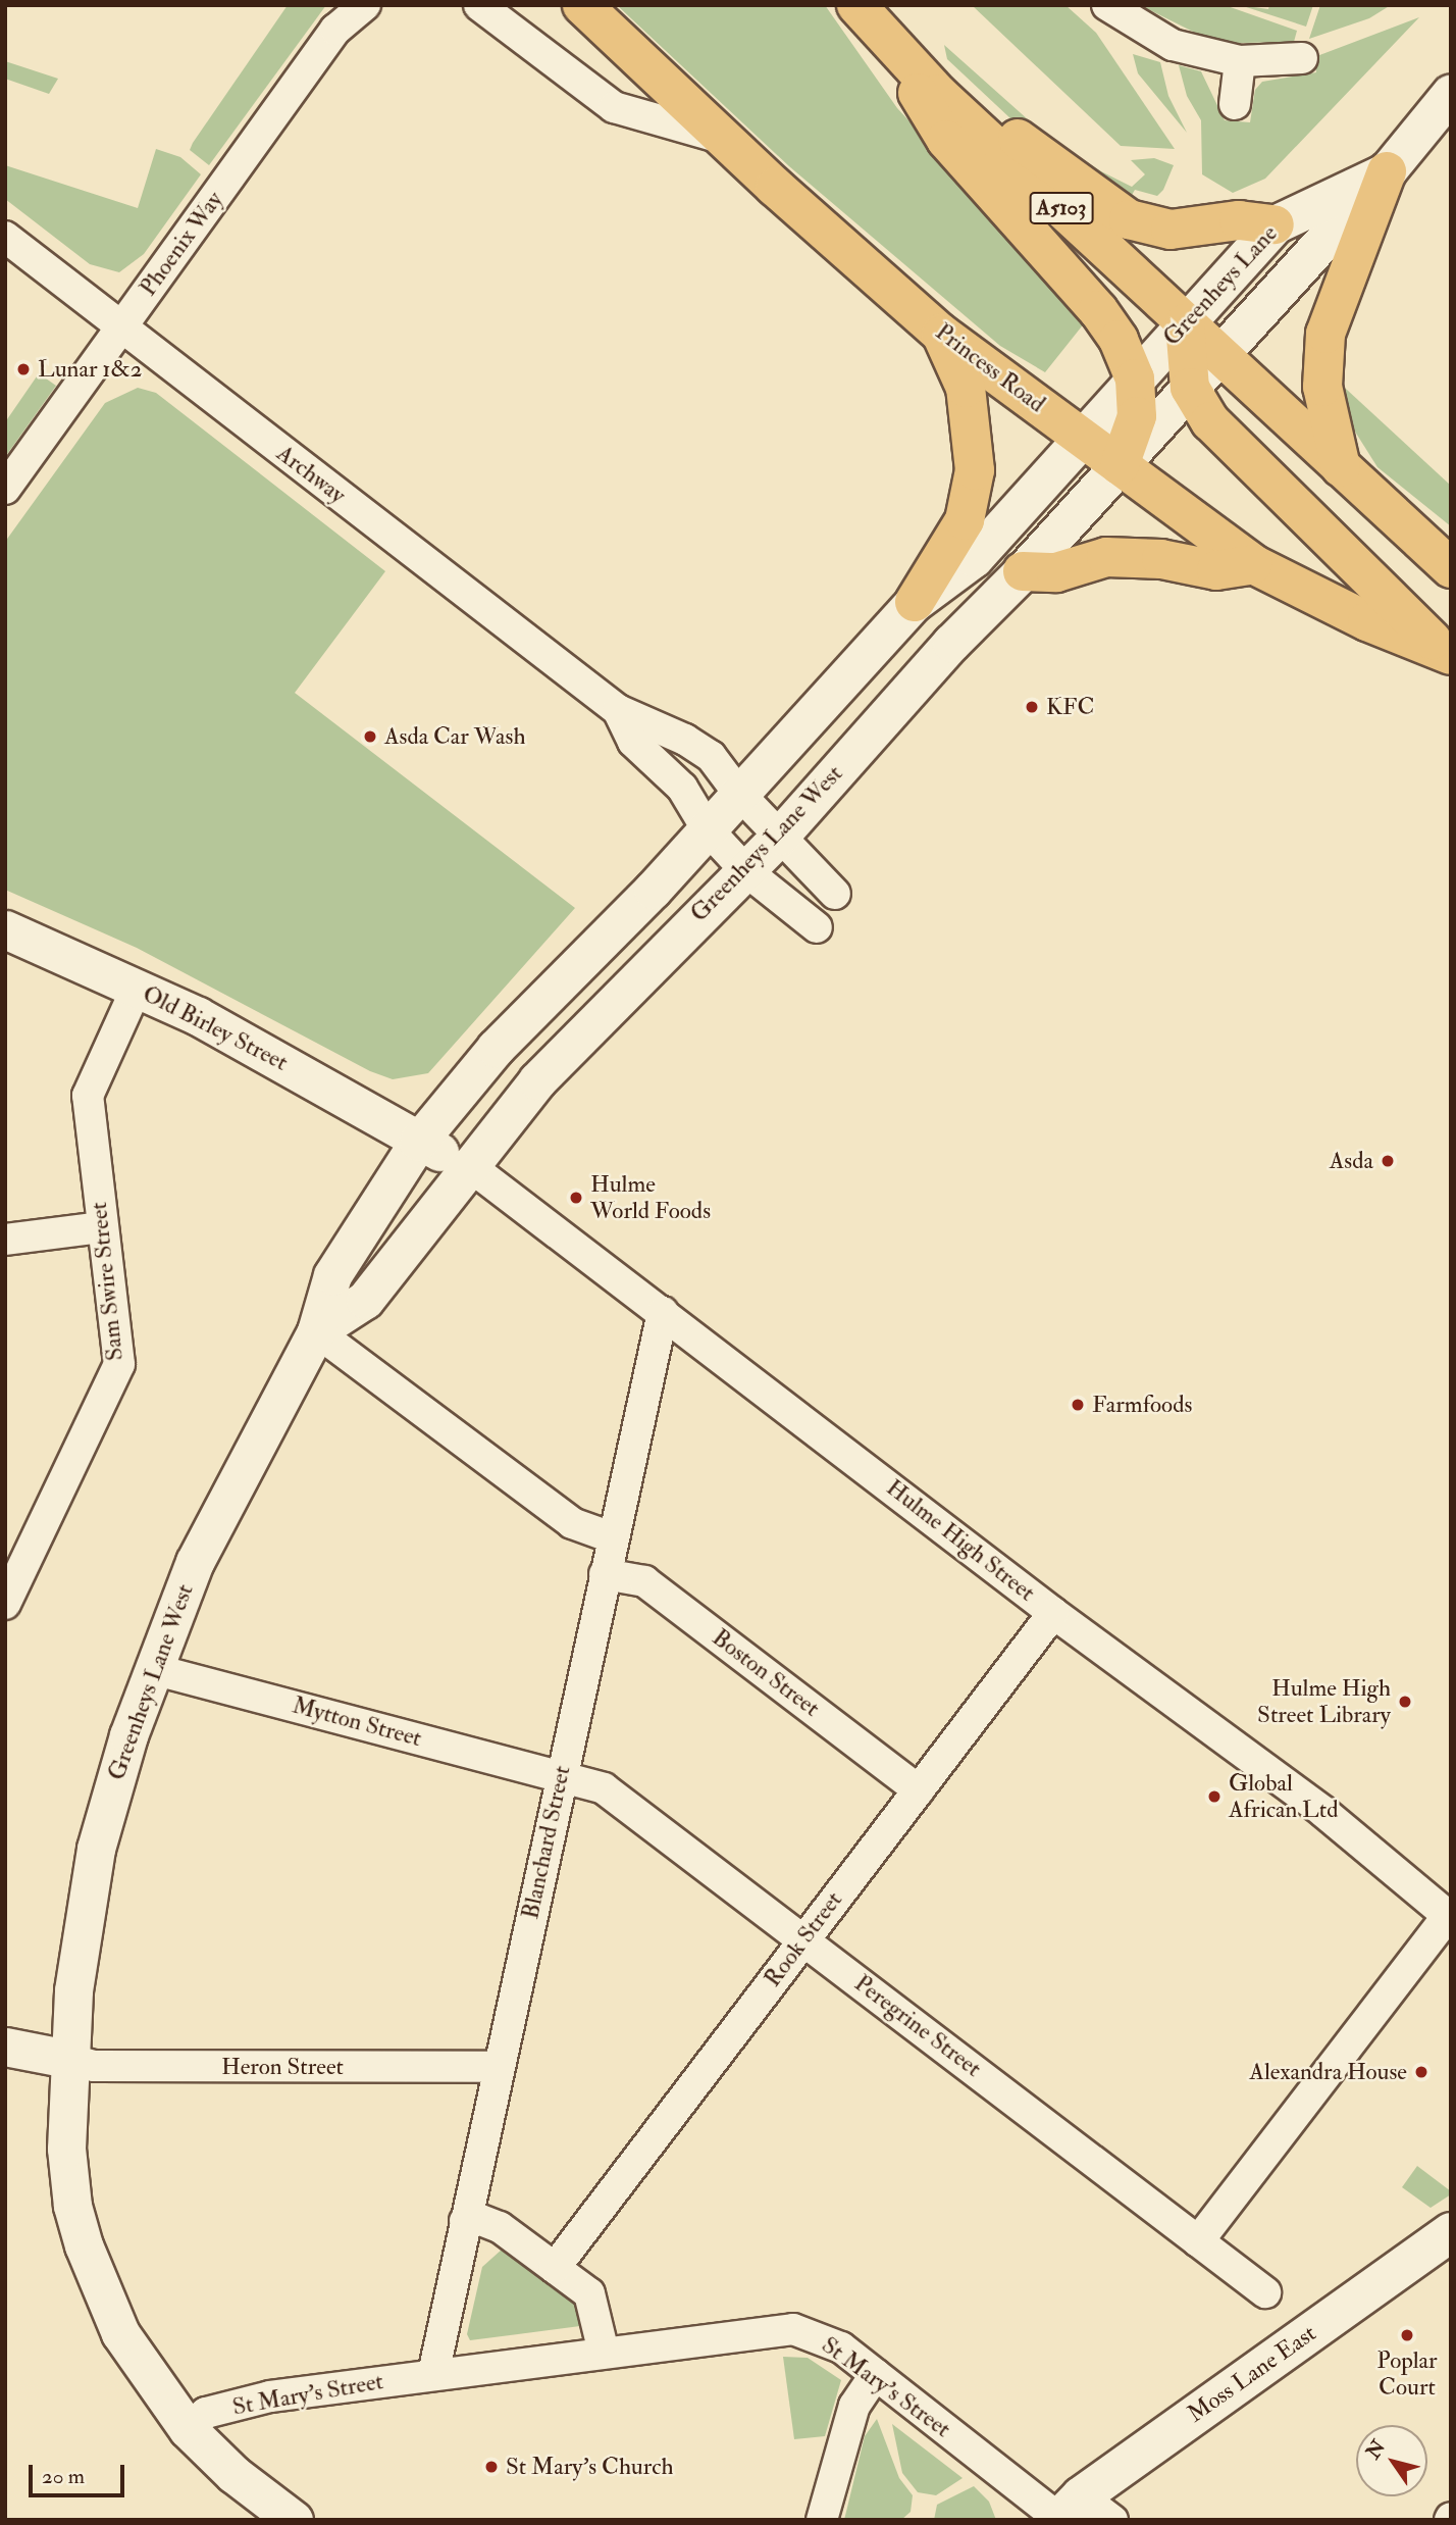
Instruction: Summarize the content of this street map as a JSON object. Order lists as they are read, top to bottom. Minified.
{"streets":{"highway":["A5103","Princess Road"],"main road":["Moss Lane East"],"street":["Phoenix Way","Greenheys Lane","Archway","Greenheys Lane West","Old Birley Street","Sam Swire Street","Hulme High Street","Boston Street","Mytton Street","Blanchard Street","Rook Street","Peregrine Street","Heron Street","St Mary's Street"]},"crossings":[["A5103","Greenheys Lane"],["A5103","Greenheys Lane West"],["Phoenix Way","Archway"],["Greenheys Lane","Princess Road"],["Greenheys Lane","Greenheys Lane West"],["Princess Road","Greenheys Lane West"],["Archway","Greenheys Lane West"],["Greenheys Lane West","Old Birley Street"],["Greenheys Lane West","Hulme High Street"],["Greenheys Lane West","Mytton Street"],["Greenheys Lane West","Heron Street"],["Greenheys Lane West","St Mary's Street"],["Old Birley Street","Sam Swire Street"],["Old Birley Street","Hulme High Street"],["Hulme High Street","Blanchard Street"],["Hulme High Street","Rook Street"],["Boston Street","Blanchard Street"],["Boston Street","Rook Street"],["Mytton Street","Blanchard Street"],["Mytton Street","Peregrine Street"],["Blanchard Street","Peregrine Street"],["Blanchard Street","Heron Street"],["Blanchard Street","St Mary's Street"],["Rook Street","Peregrine Street"],["Moss Lane East","St Mary's Street"]],"places":["Lunar 1&2","KFC","Asda Car Wash","Asda","Hulme World Foods","Farmfoods","Hulme High Street Library","Global African Ltd","Alexandra House","Poplar Court","St Mary's Church"],"scale_bar":"20 m","north":"top left"}
